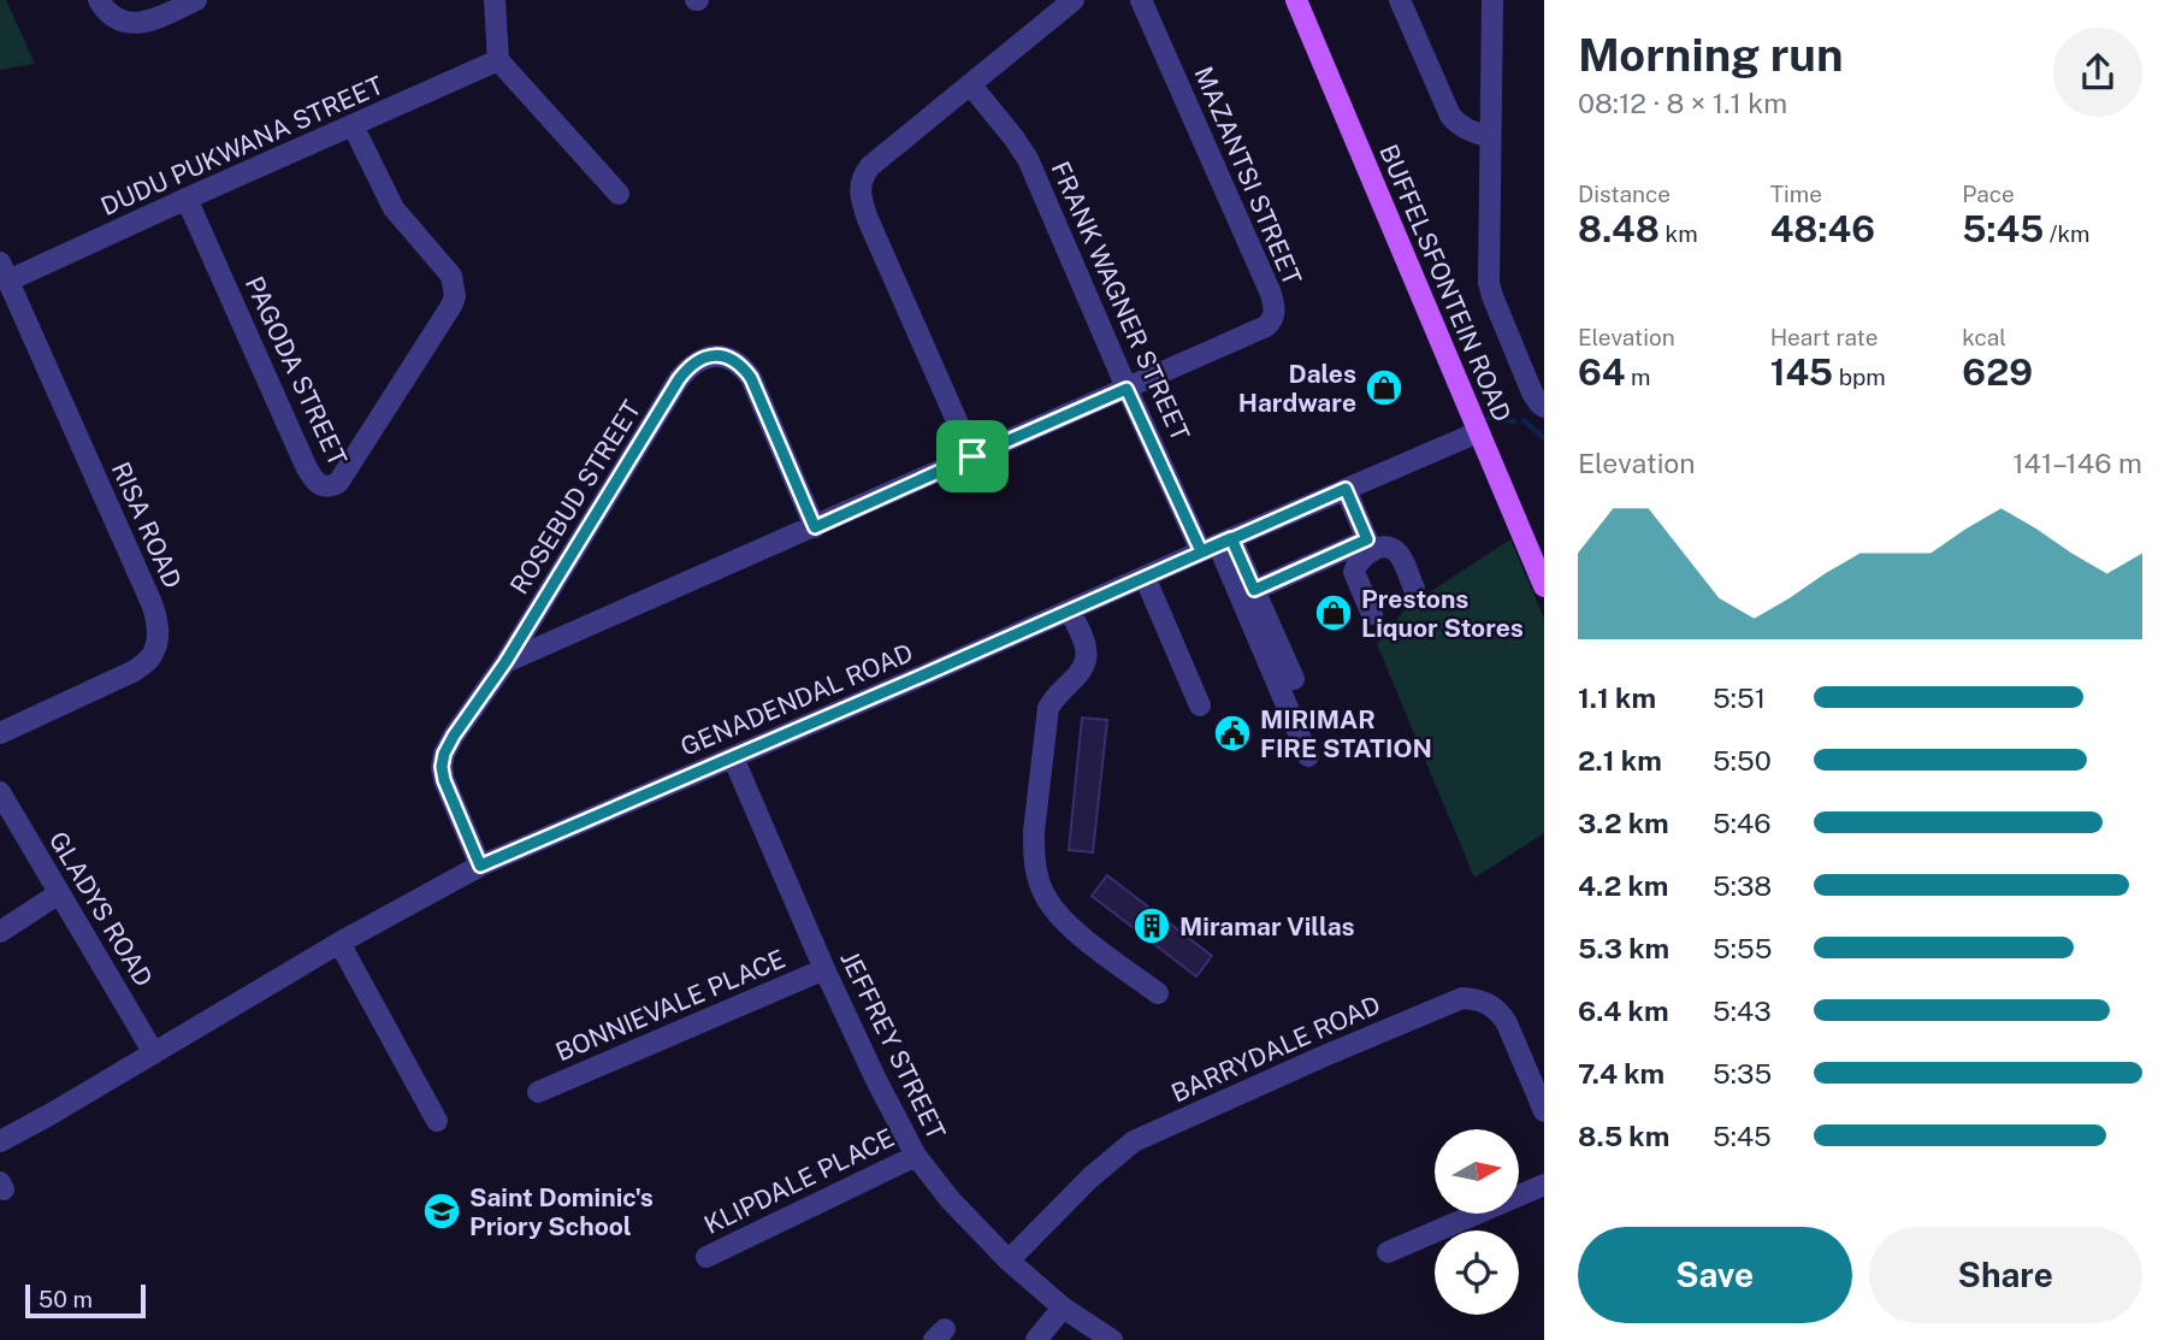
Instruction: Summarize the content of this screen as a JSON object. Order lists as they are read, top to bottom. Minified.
{"streets":{"main road":["BUFFELSFONTEIN ROAD"],"street":["DUDU PUKWANA STREET","MAZANTSI STREET","FRANK WAGNER STREET","PAGODA STREET","ROSEBUD STREET","RISA ROAD","GENADENDAL ROAD","GLADYS ROAD","BONNIEVALE PLACE","JEFFREY STREET","BARRYDALE ROAD","KLIPDALE PLACE"]},"crossings":[["DUDU PUKWANA STREET","PAGODA STREET"],["DUDU PUKWANA STREET","RISA ROAD"],["MAZANTSI STREET","FRANK WAGNER STREET"],["BUFFELSFONTEIN ROAD","GENADENDAL ROAD"],["FRANK WAGNER STREET","GENADENDAL ROAD"],["ROSEBUD STREET","GENADENDAL ROAD"],["GENADENDAL ROAD","GLADYS ROAD"],["GENADENDAL ROAD","JEFFREY STREET"],["BONNIEVALE PLACE","JEFFREY STREET"],["JEFFREY STREET","BARRYDALE ROAD"],["JEFFREY STREET","KLIPDALE PLACE"]],"places":{"shop":["Dales Hardware","Prestons Liquor Stores"],"public building":["MIRIMAR FIRE STATION"],"building":["Miramar Villas"],"school or university":["Saint Dominic's Priory School"]},"scale_bar":"50 m","north":"right","page":{"heading":["Morning run","08:12 · 8 × 1.1 km"],"stats":[["Distance","8.48 km"],["Time","48:46"],["Pace","5:45 /km"],["Elevation","64 m"],["Heart rate","145 bpm"],["kcal","629"]],"chart":["Elevation","141–146 m"],"list":[{"name":"1.1 km","note":"5:51"},{"name":"2.1 km","note":"5:50"},{"name":"3.2 km","note":"5:46"},{"name":"4.2 km","note":"5:38"},{"name":"5.3 km","note":"5:55"},{"name":"6.4 km","note":"5:43"},{"name":"7.4 km","note":"5:35"},{"name":"8.5 km","note":"5:45"}],"buttons":["Save","Share"],"scale":"50 m"}}
